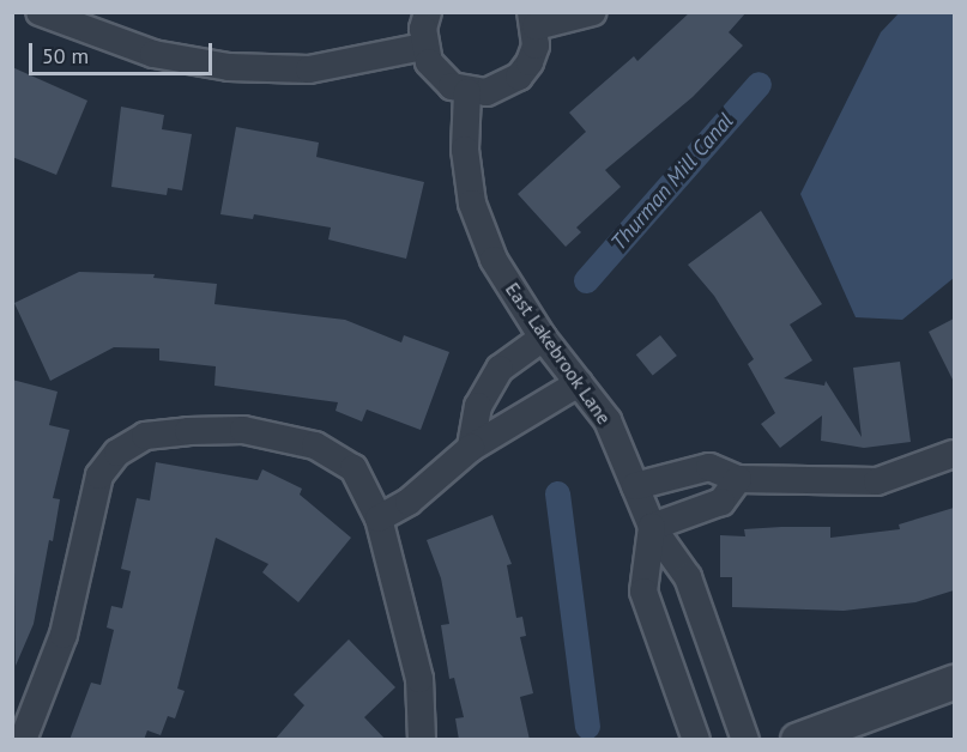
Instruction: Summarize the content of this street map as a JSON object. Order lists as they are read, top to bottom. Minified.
{"streets":{"street":["East Lakebrook Lane"]},"water":["Thurman Mill Canal"],"scale_bar":"50 m"}
